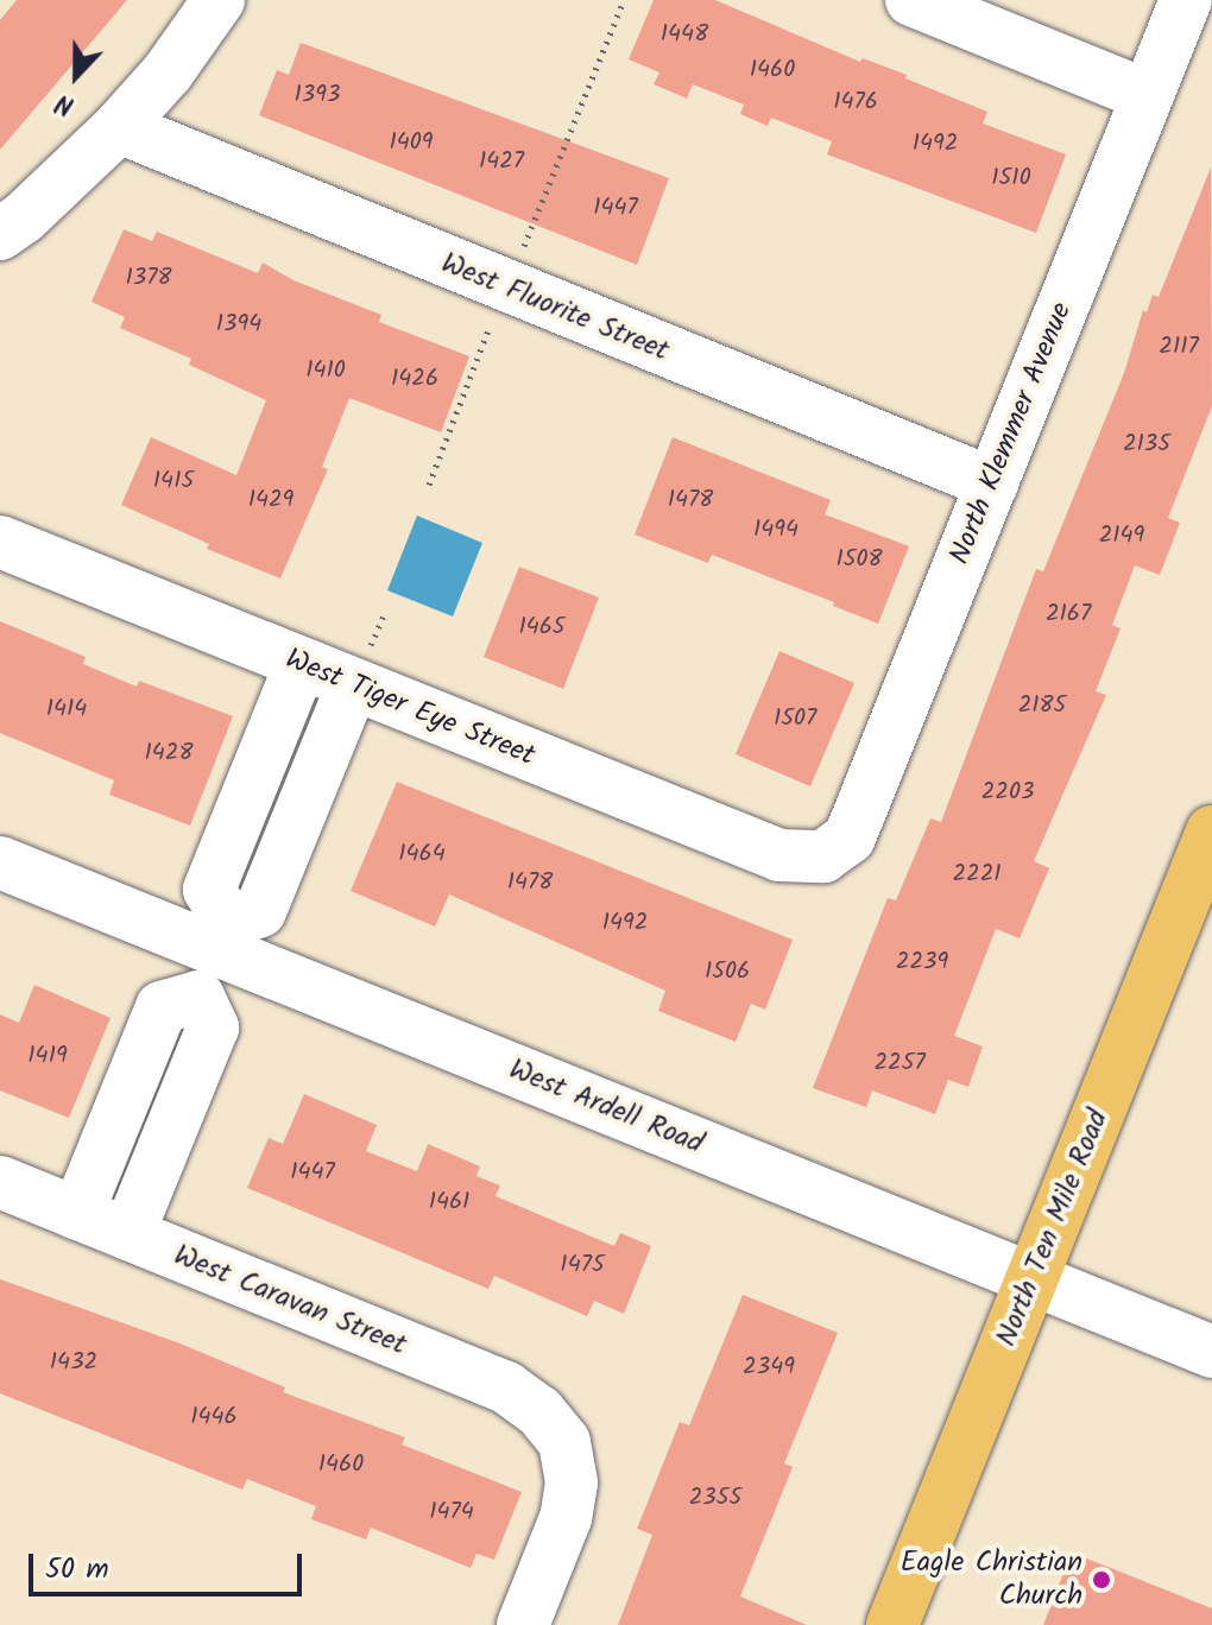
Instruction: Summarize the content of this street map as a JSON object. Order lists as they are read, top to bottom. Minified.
{"streets":{"main road":["North Ten Mile Road"],"street":["West Fluorite Street","North Klemmer Avenue","West Tiger Eye Street","West Ardell Road","West Caravan Street"]},"crossings":[["West Fluorite Street","North Klemmer Avenue"],["North Klemmer Avenue","West Tiger Eye Street"],["West Ardell Road","North Ten Mile Road"]],"places":["Eagle Christian Church"],"house_numbers":["1448","1460","1393","1476","1409","1492","1427","1510","1447","1378","1394","2117","1410","1426","2135","1415","1429","1478","1494","2149","1508","2167","1465","2185","1414","1507","1428","2203","1464","2221","1478","1492","2239","1506","1419","2257","1447","1461","1475","1432","2349","1446","1460","2355","1474"],"scale_bar":"50 m","north":"bottom"}
